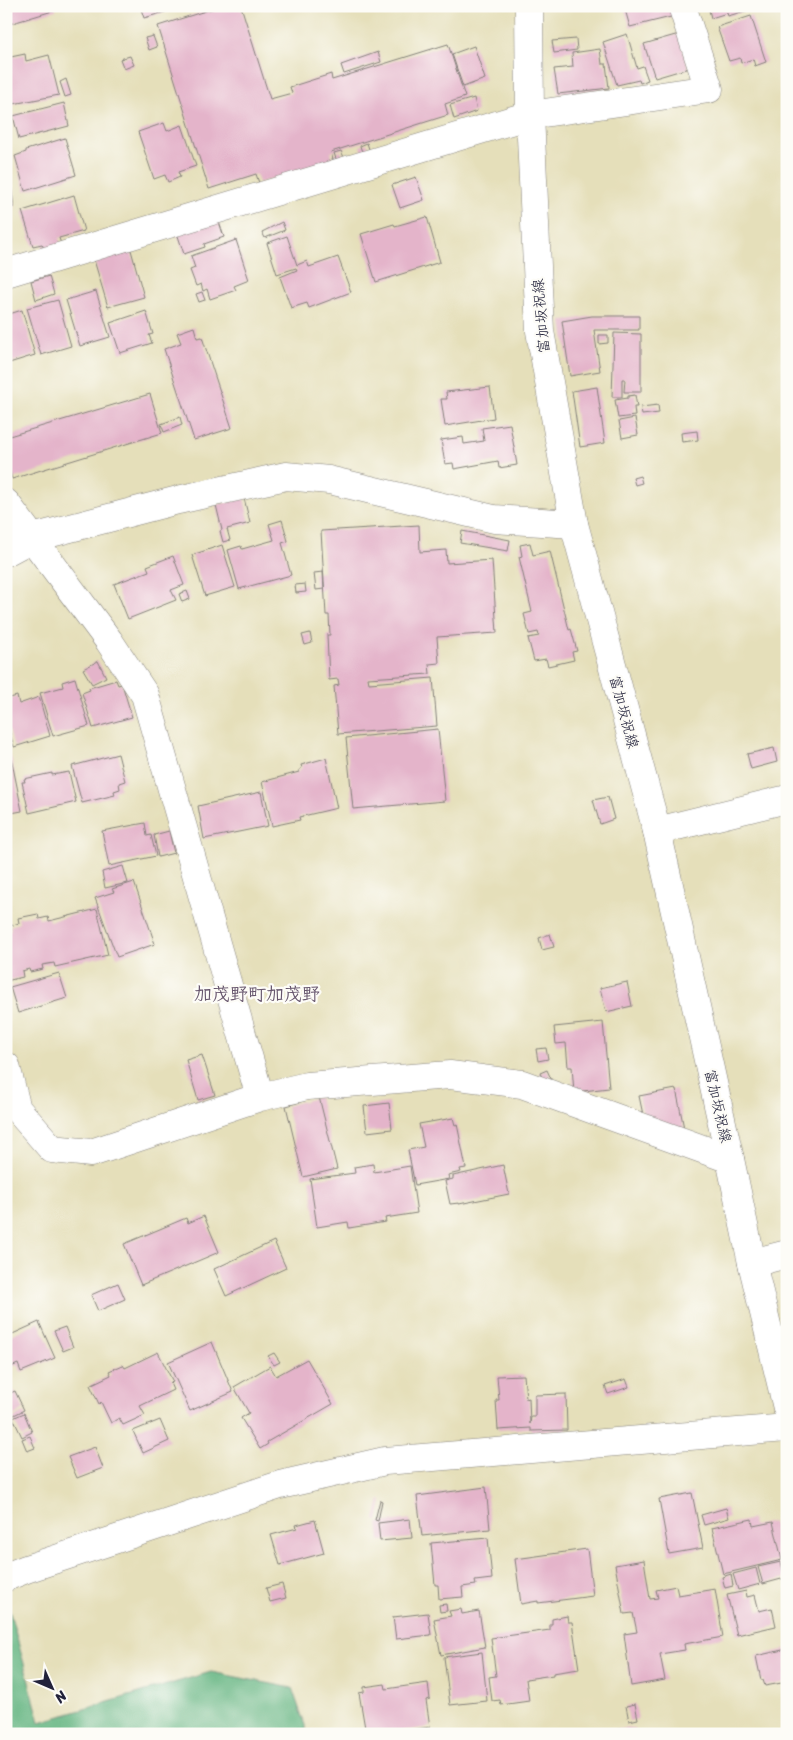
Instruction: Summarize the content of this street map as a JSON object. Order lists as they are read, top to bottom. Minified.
{"streets":{"street":["富加坂祝線"]},"districts":["加茂野町加茂野"],"north":"bottom right"}
